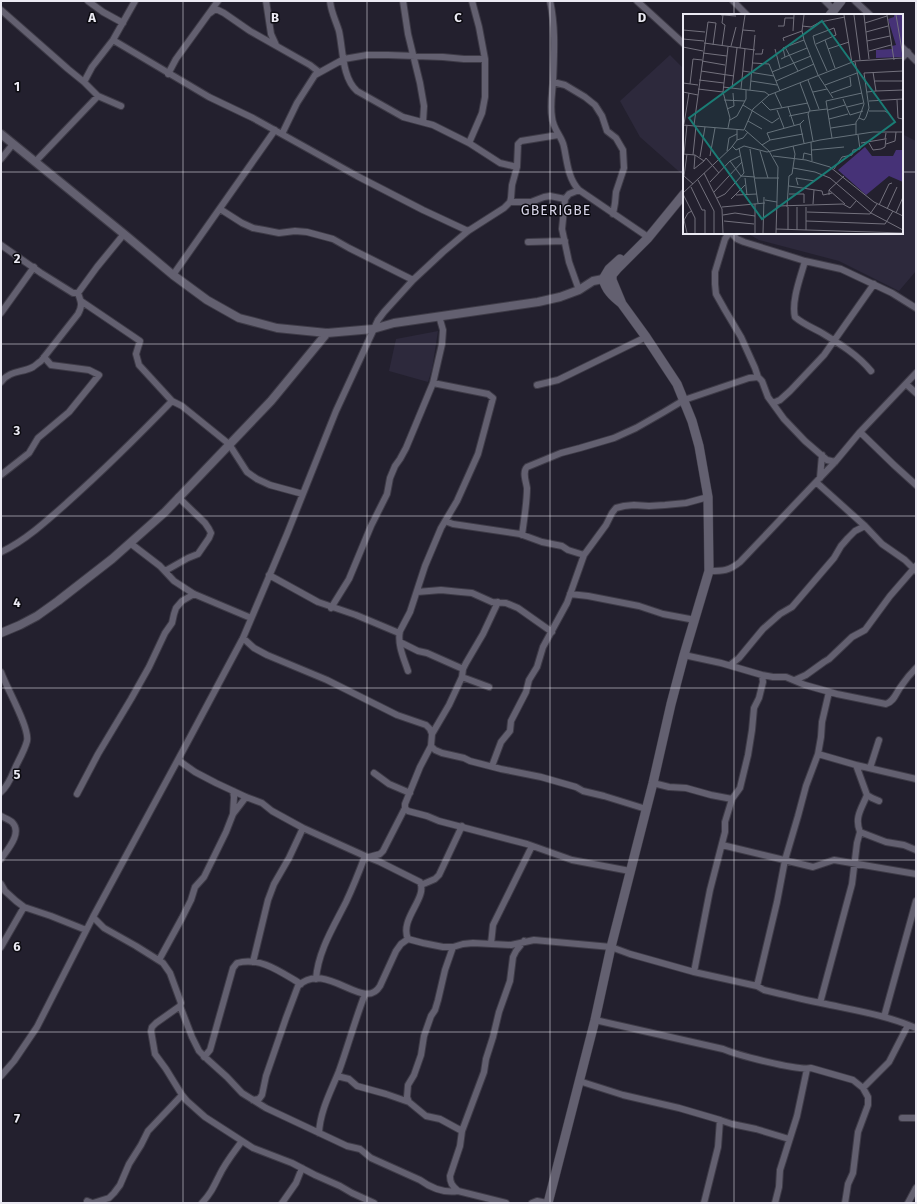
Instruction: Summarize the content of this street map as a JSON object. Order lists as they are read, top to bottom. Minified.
{"districts":["GBERIGBE"],"grid":{"columns":["A","B","C","D"],"rows":["1","2","3","4","5","6","7"]}}
